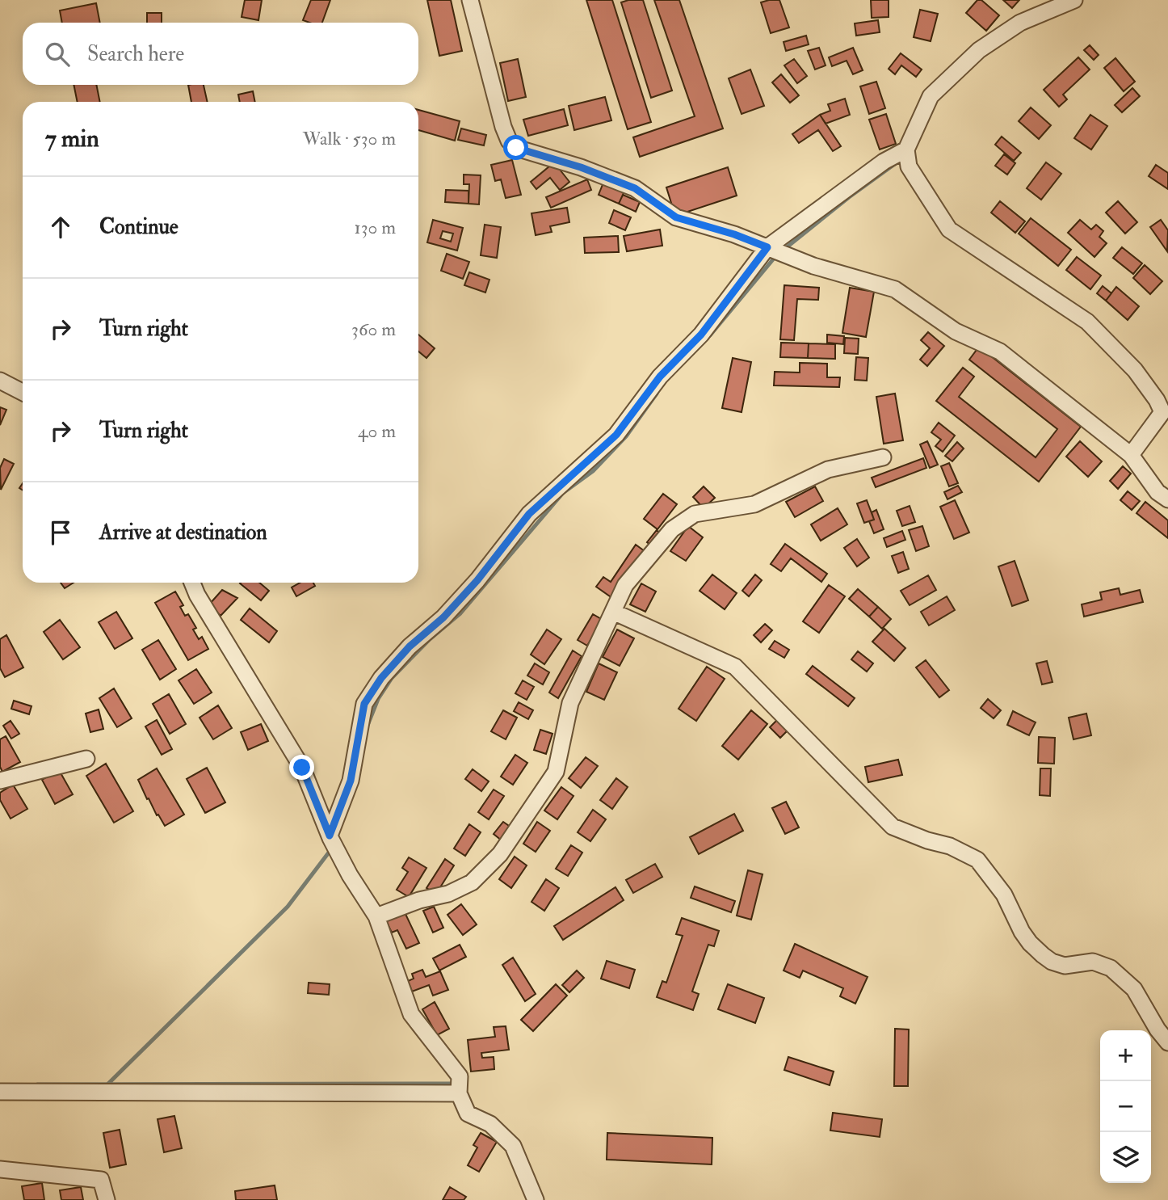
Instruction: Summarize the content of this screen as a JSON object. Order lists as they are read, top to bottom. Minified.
{"page":{"search":"Search here","heading":["7 min","Walk · 530 m"],"list":[["Continue","130 m"],["Turn right","360 m"],["Turn right","40 m"],"Arrive at destination"],"map_buttons":["+","−"]}}
